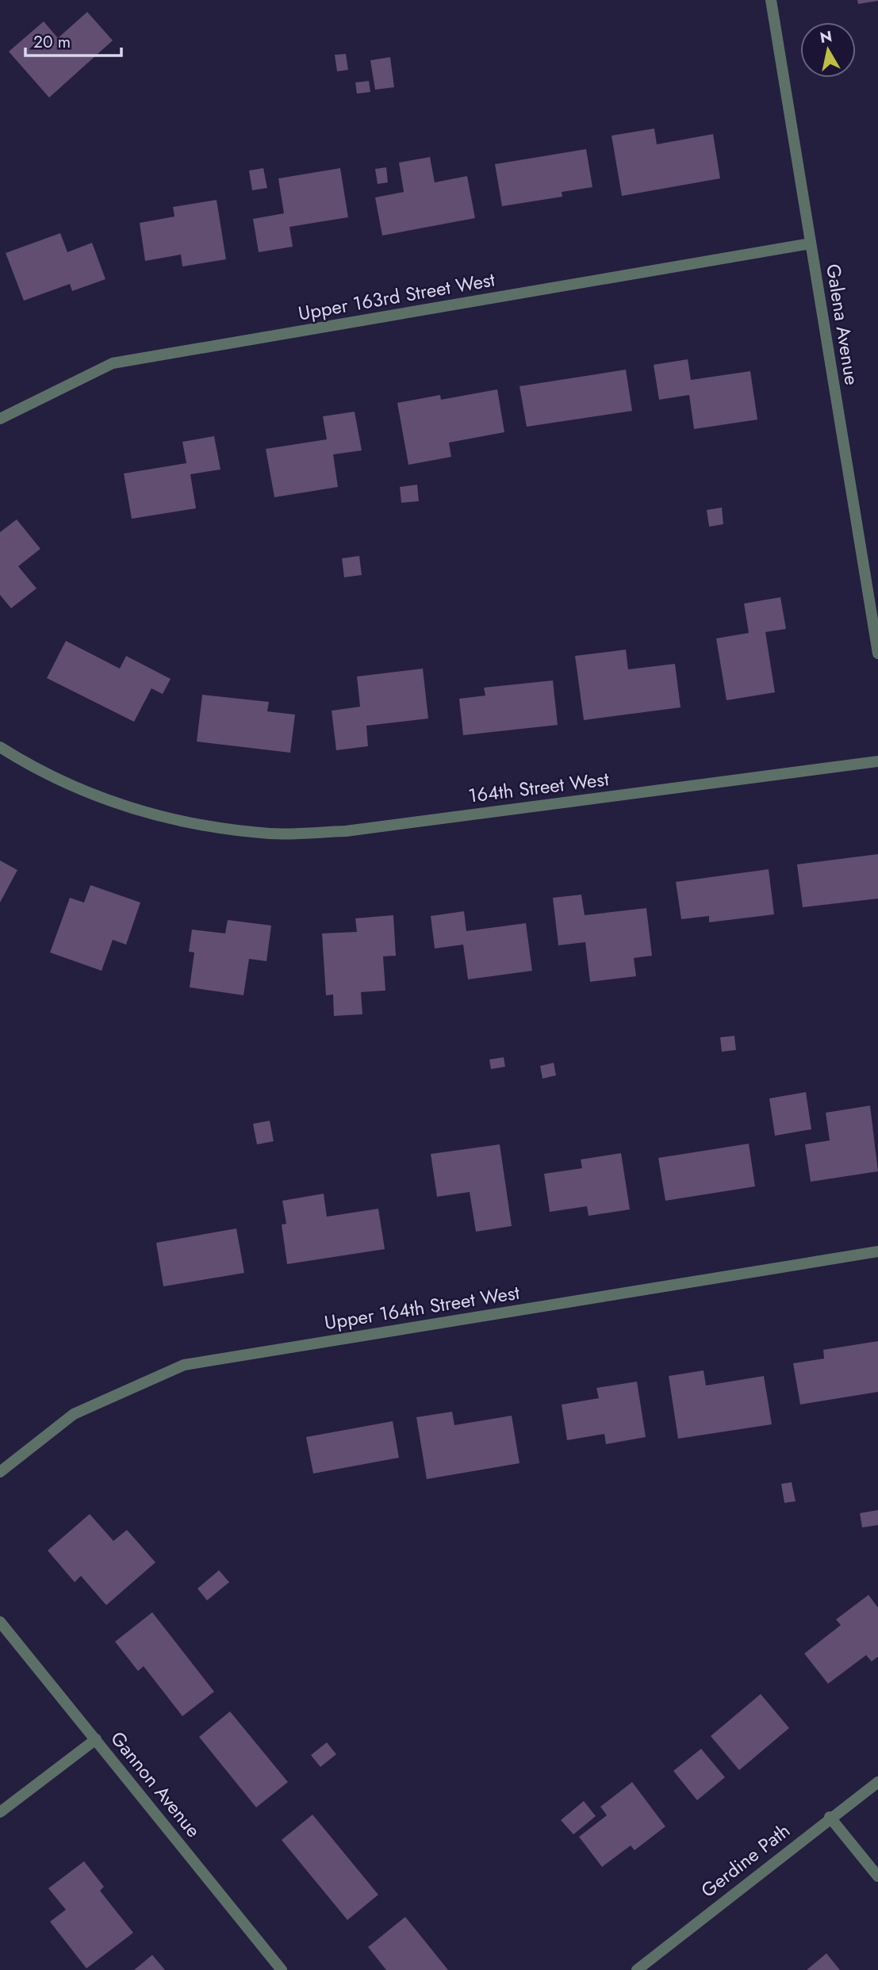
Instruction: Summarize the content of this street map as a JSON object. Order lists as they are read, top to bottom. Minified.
{"streets":{"street":["Upper 163rd Street West","Galena Avenue","164th Street West","Upper 164th Street West","Gannon Avenue","Gerdine Path"]},"crossings":[["Upper 163rd Street West","Galena Avenue"]],"scale_bar":"20 m","north":"top"}
